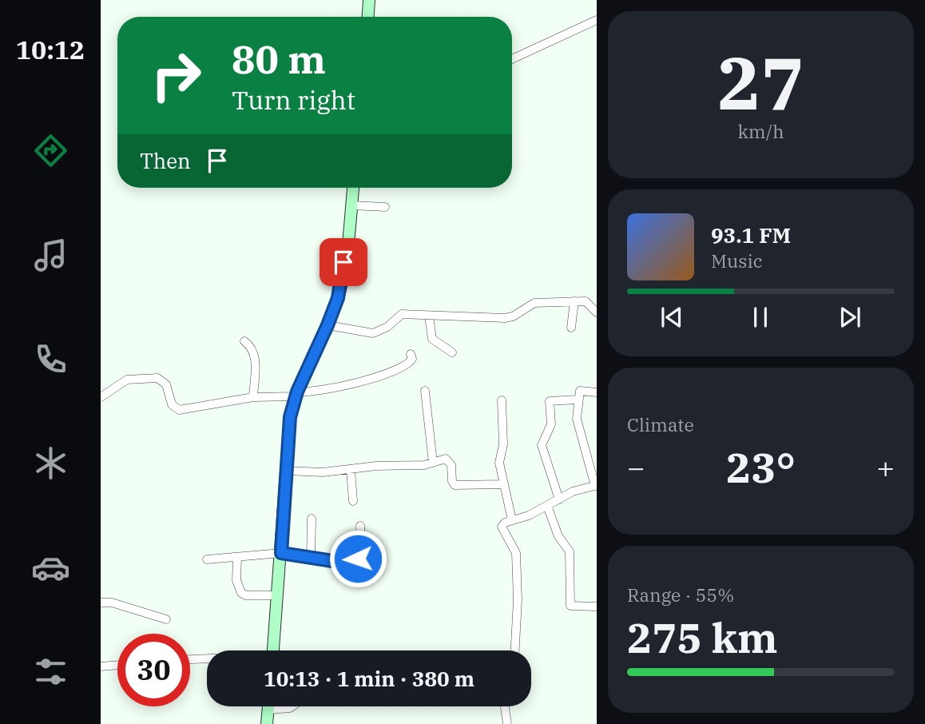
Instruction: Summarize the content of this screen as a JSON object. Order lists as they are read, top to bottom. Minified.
{"page":{"tabs":"10:12","tile":[["27","km/h"],"Climate",["Range · 55%","275 km"]],"turn":["80 m","Turn right"],"then":"Then","song":["93.1 FM","Music"],"heat":["−","23°","+"],"limit":"30","trip":"10:13 · 1 min · 380 m"}}
